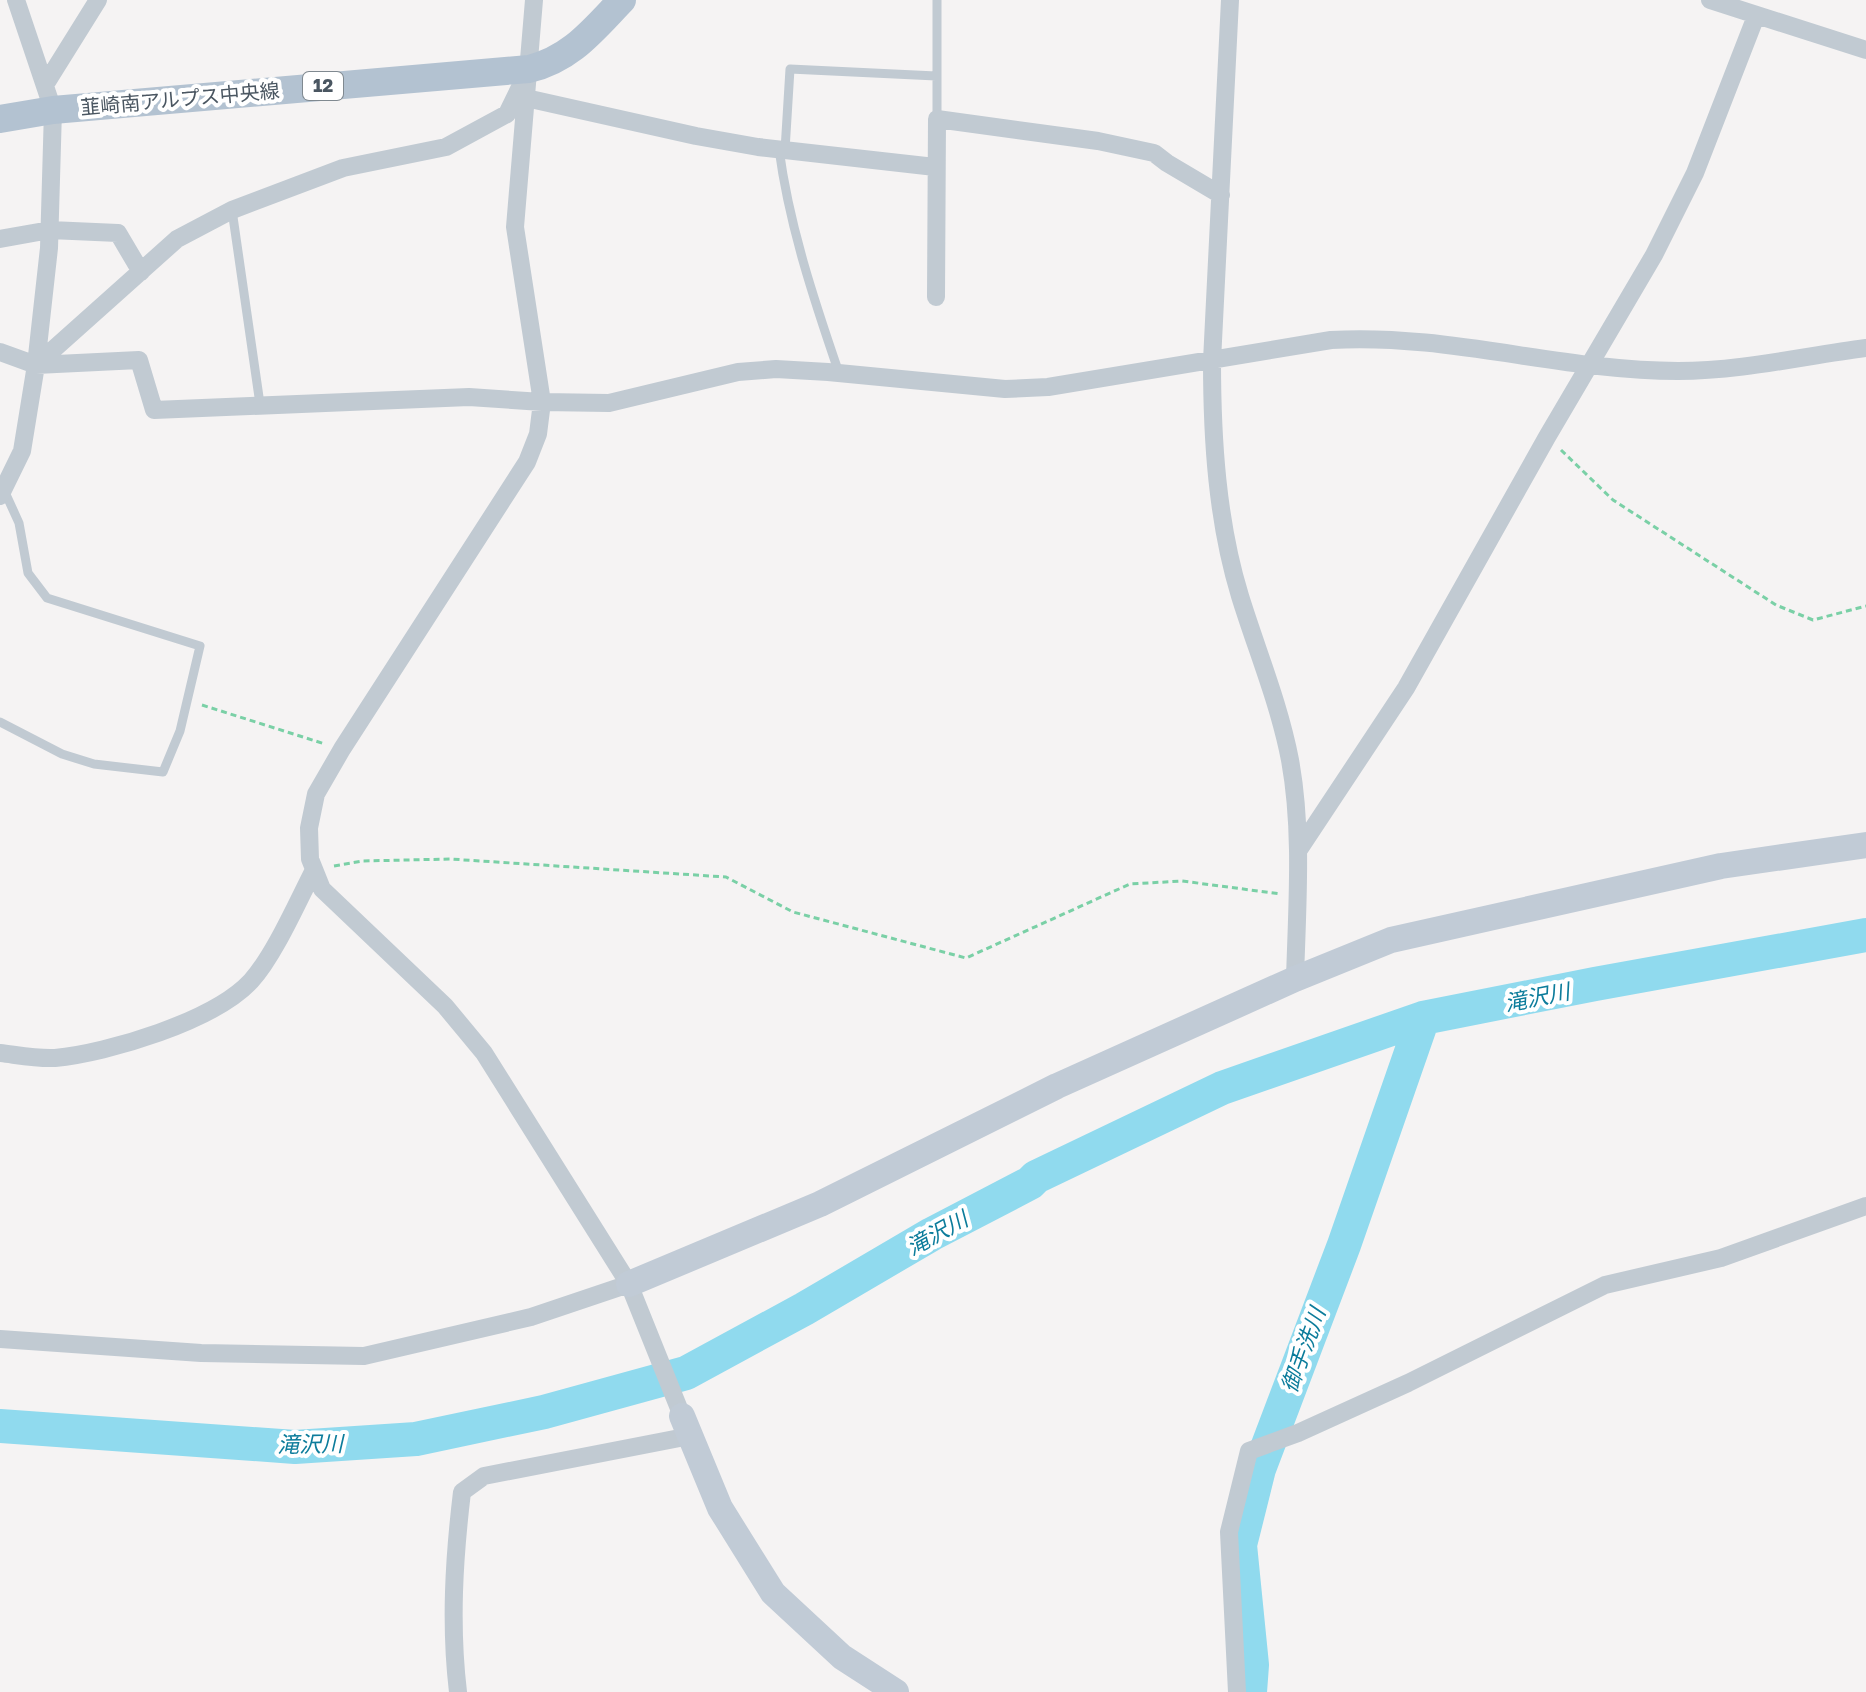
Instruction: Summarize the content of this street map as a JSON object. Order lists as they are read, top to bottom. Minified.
{"streets":{"main road":["12","韮崎南アルプス中央線"]},"water":["滝沢川","御手洗川"]}
